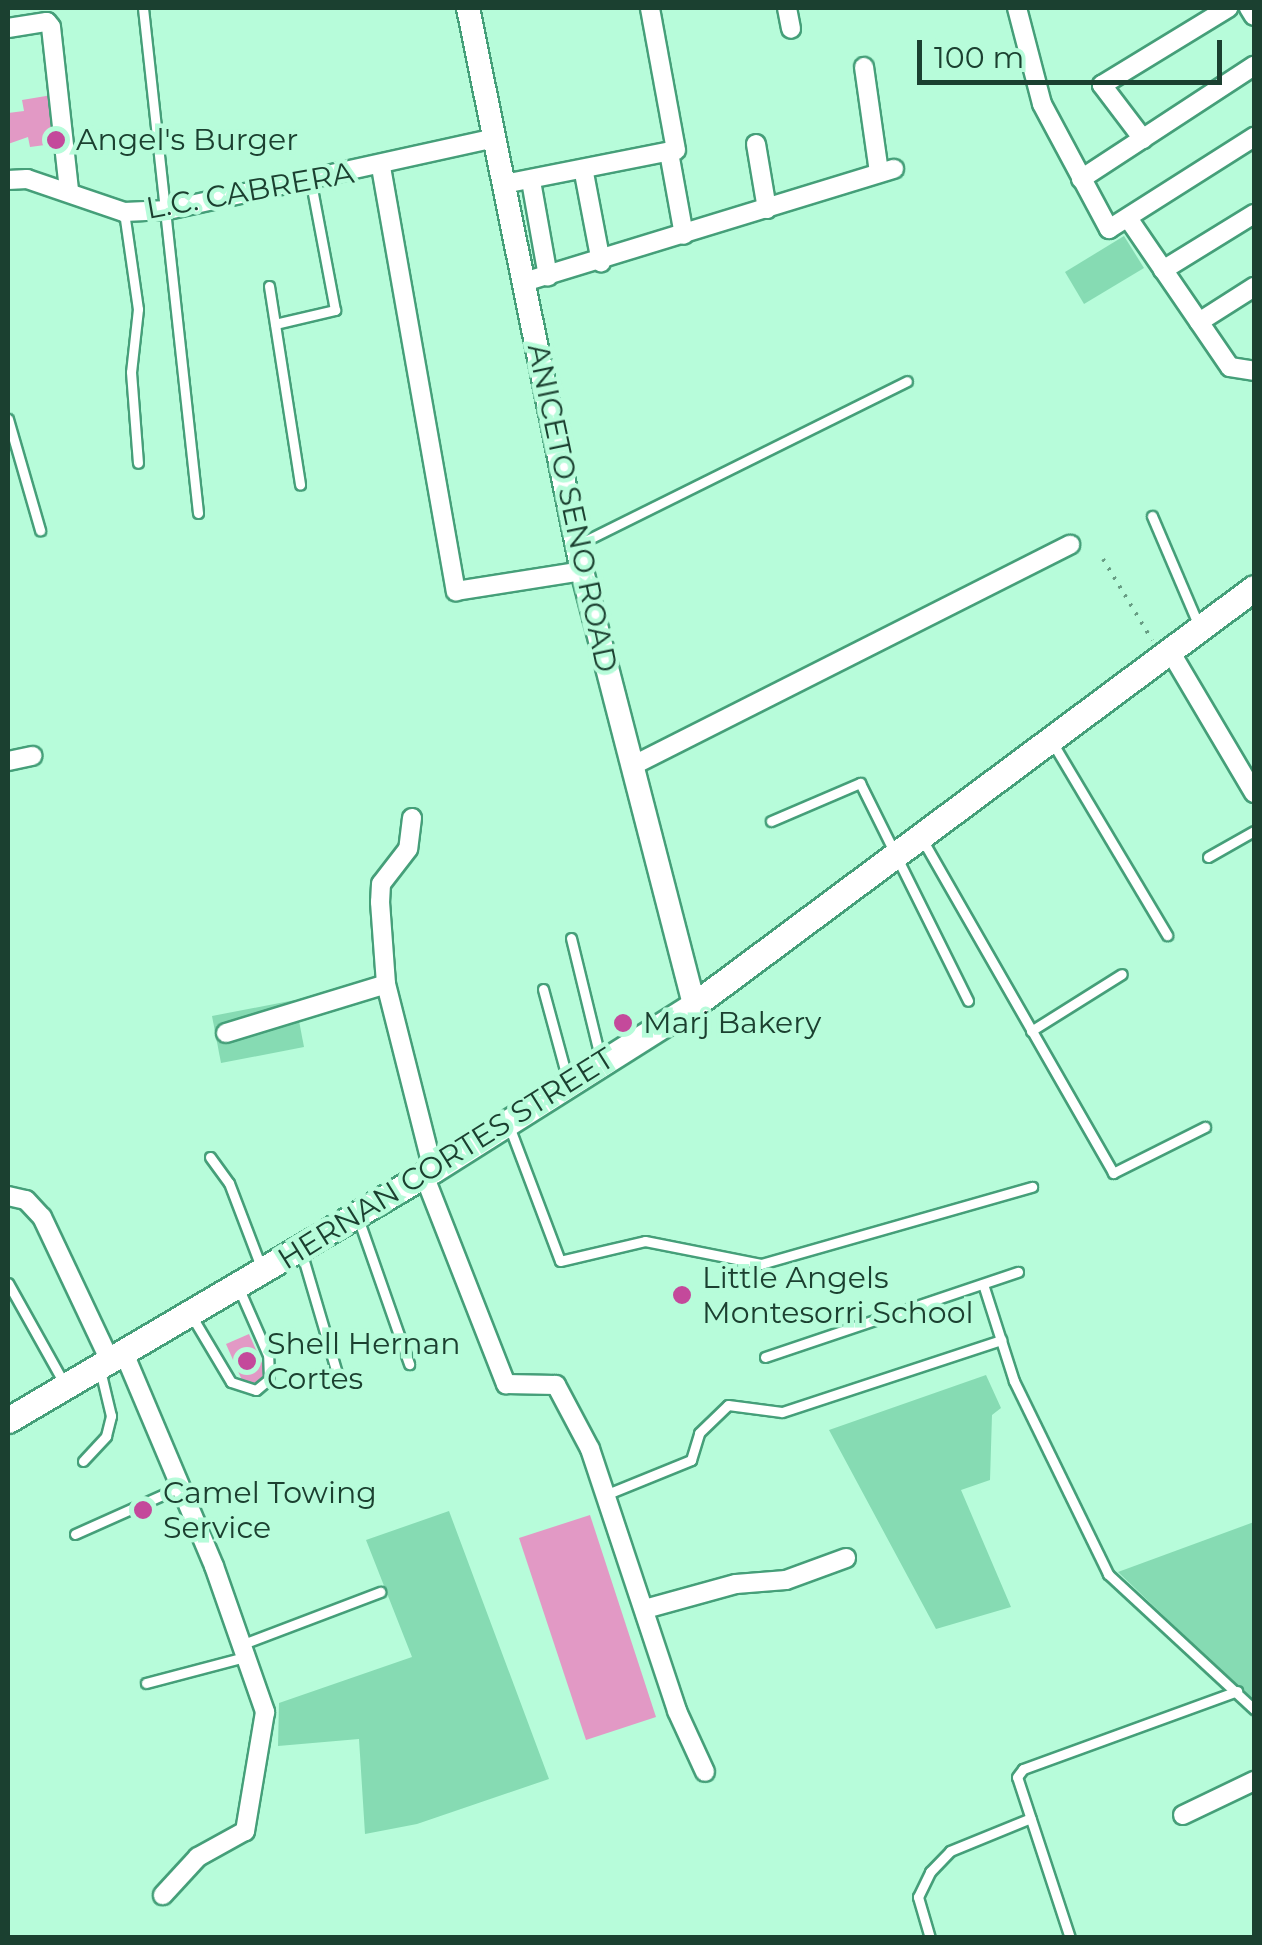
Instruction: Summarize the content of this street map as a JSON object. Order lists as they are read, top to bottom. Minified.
{"streets":{"main road":["HERNAN CORTES STREET"],"street":["L.C. CABRERA","ANICETO SENO ROAD"]},"crossings":[["L.C. CABRERA","ANICETO SENO ROAD"],["ANICETO SENO ROAD","HERNAN CORTES STREET"]],"places":["Angel's Burger","Marj Bakery","Little Angels Montesorri School","Shell Hernan Cortes","Camel Towing Service"],"scale_bar":"100 m"}
